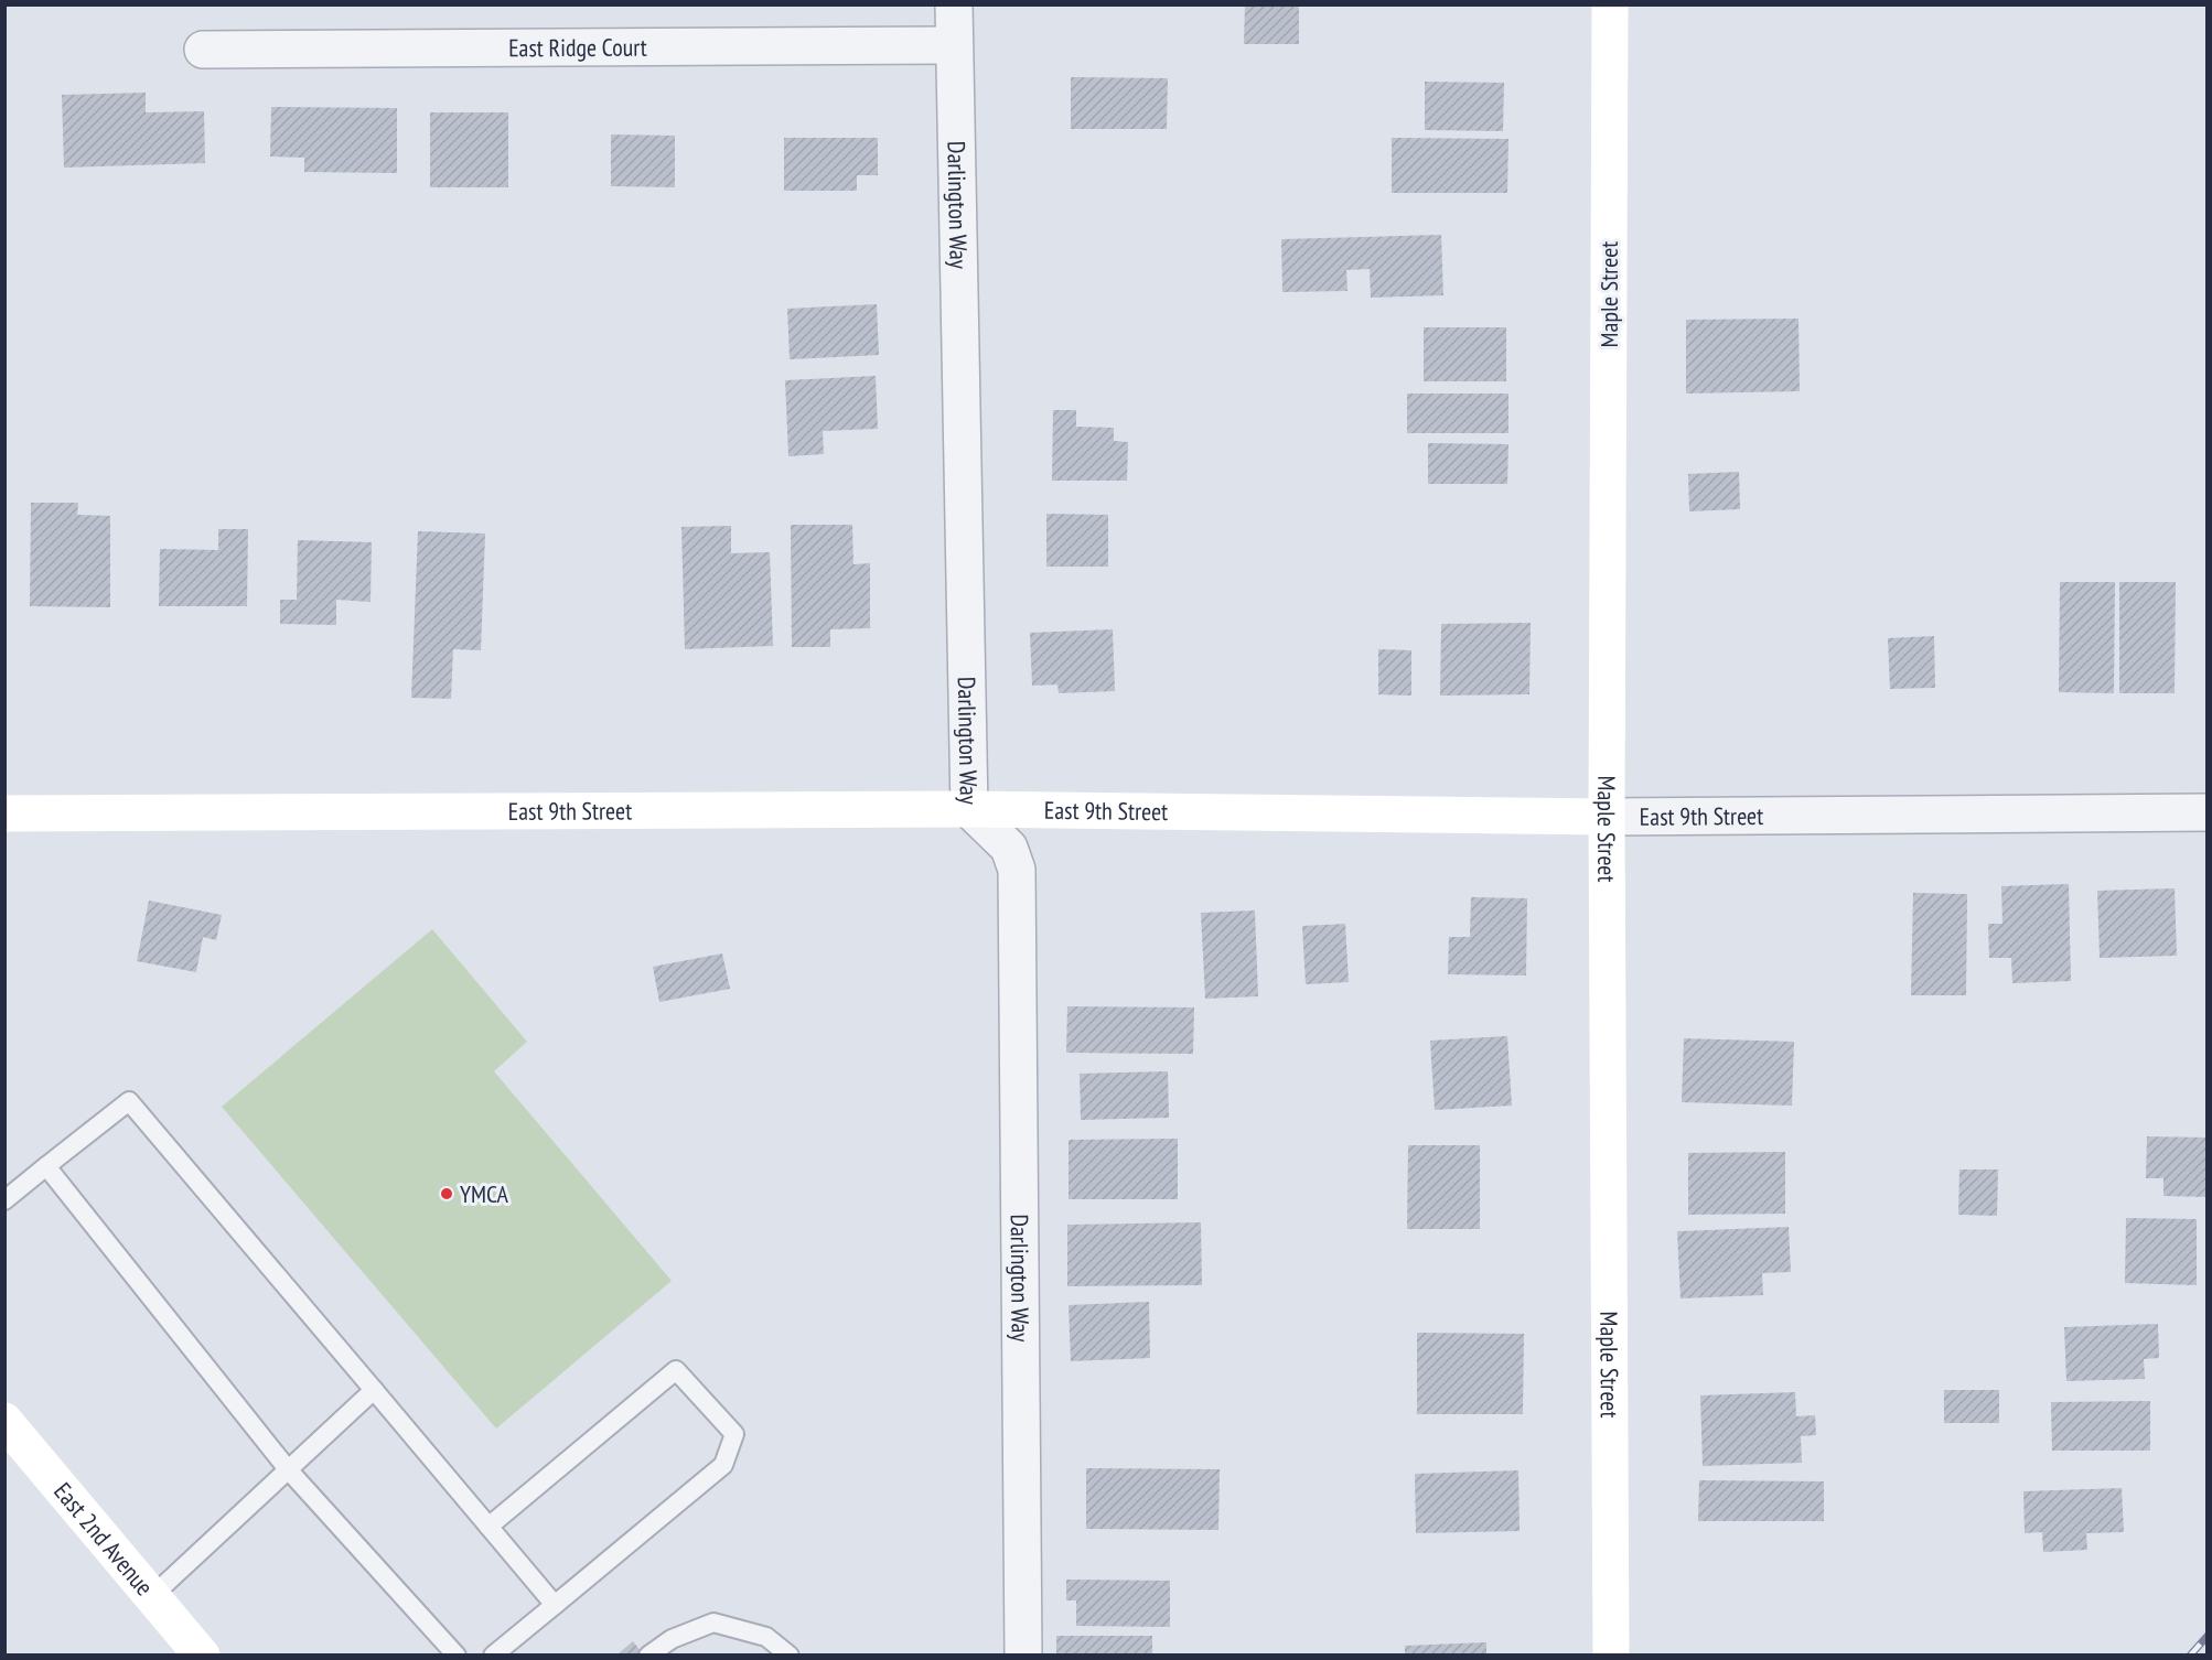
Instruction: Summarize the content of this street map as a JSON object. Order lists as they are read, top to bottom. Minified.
{"streets":{"main road":["Maple Street","East 9th Street","East 2nd Avenue"],"street":["East Ridge Court","Darlington Way"]},"crossings":[["East Ridge Court","Darlington Way"],["Darlington Way","East 9th Street"],["Maple Street","East 9th Street"]],"places":["YMCA"]}
